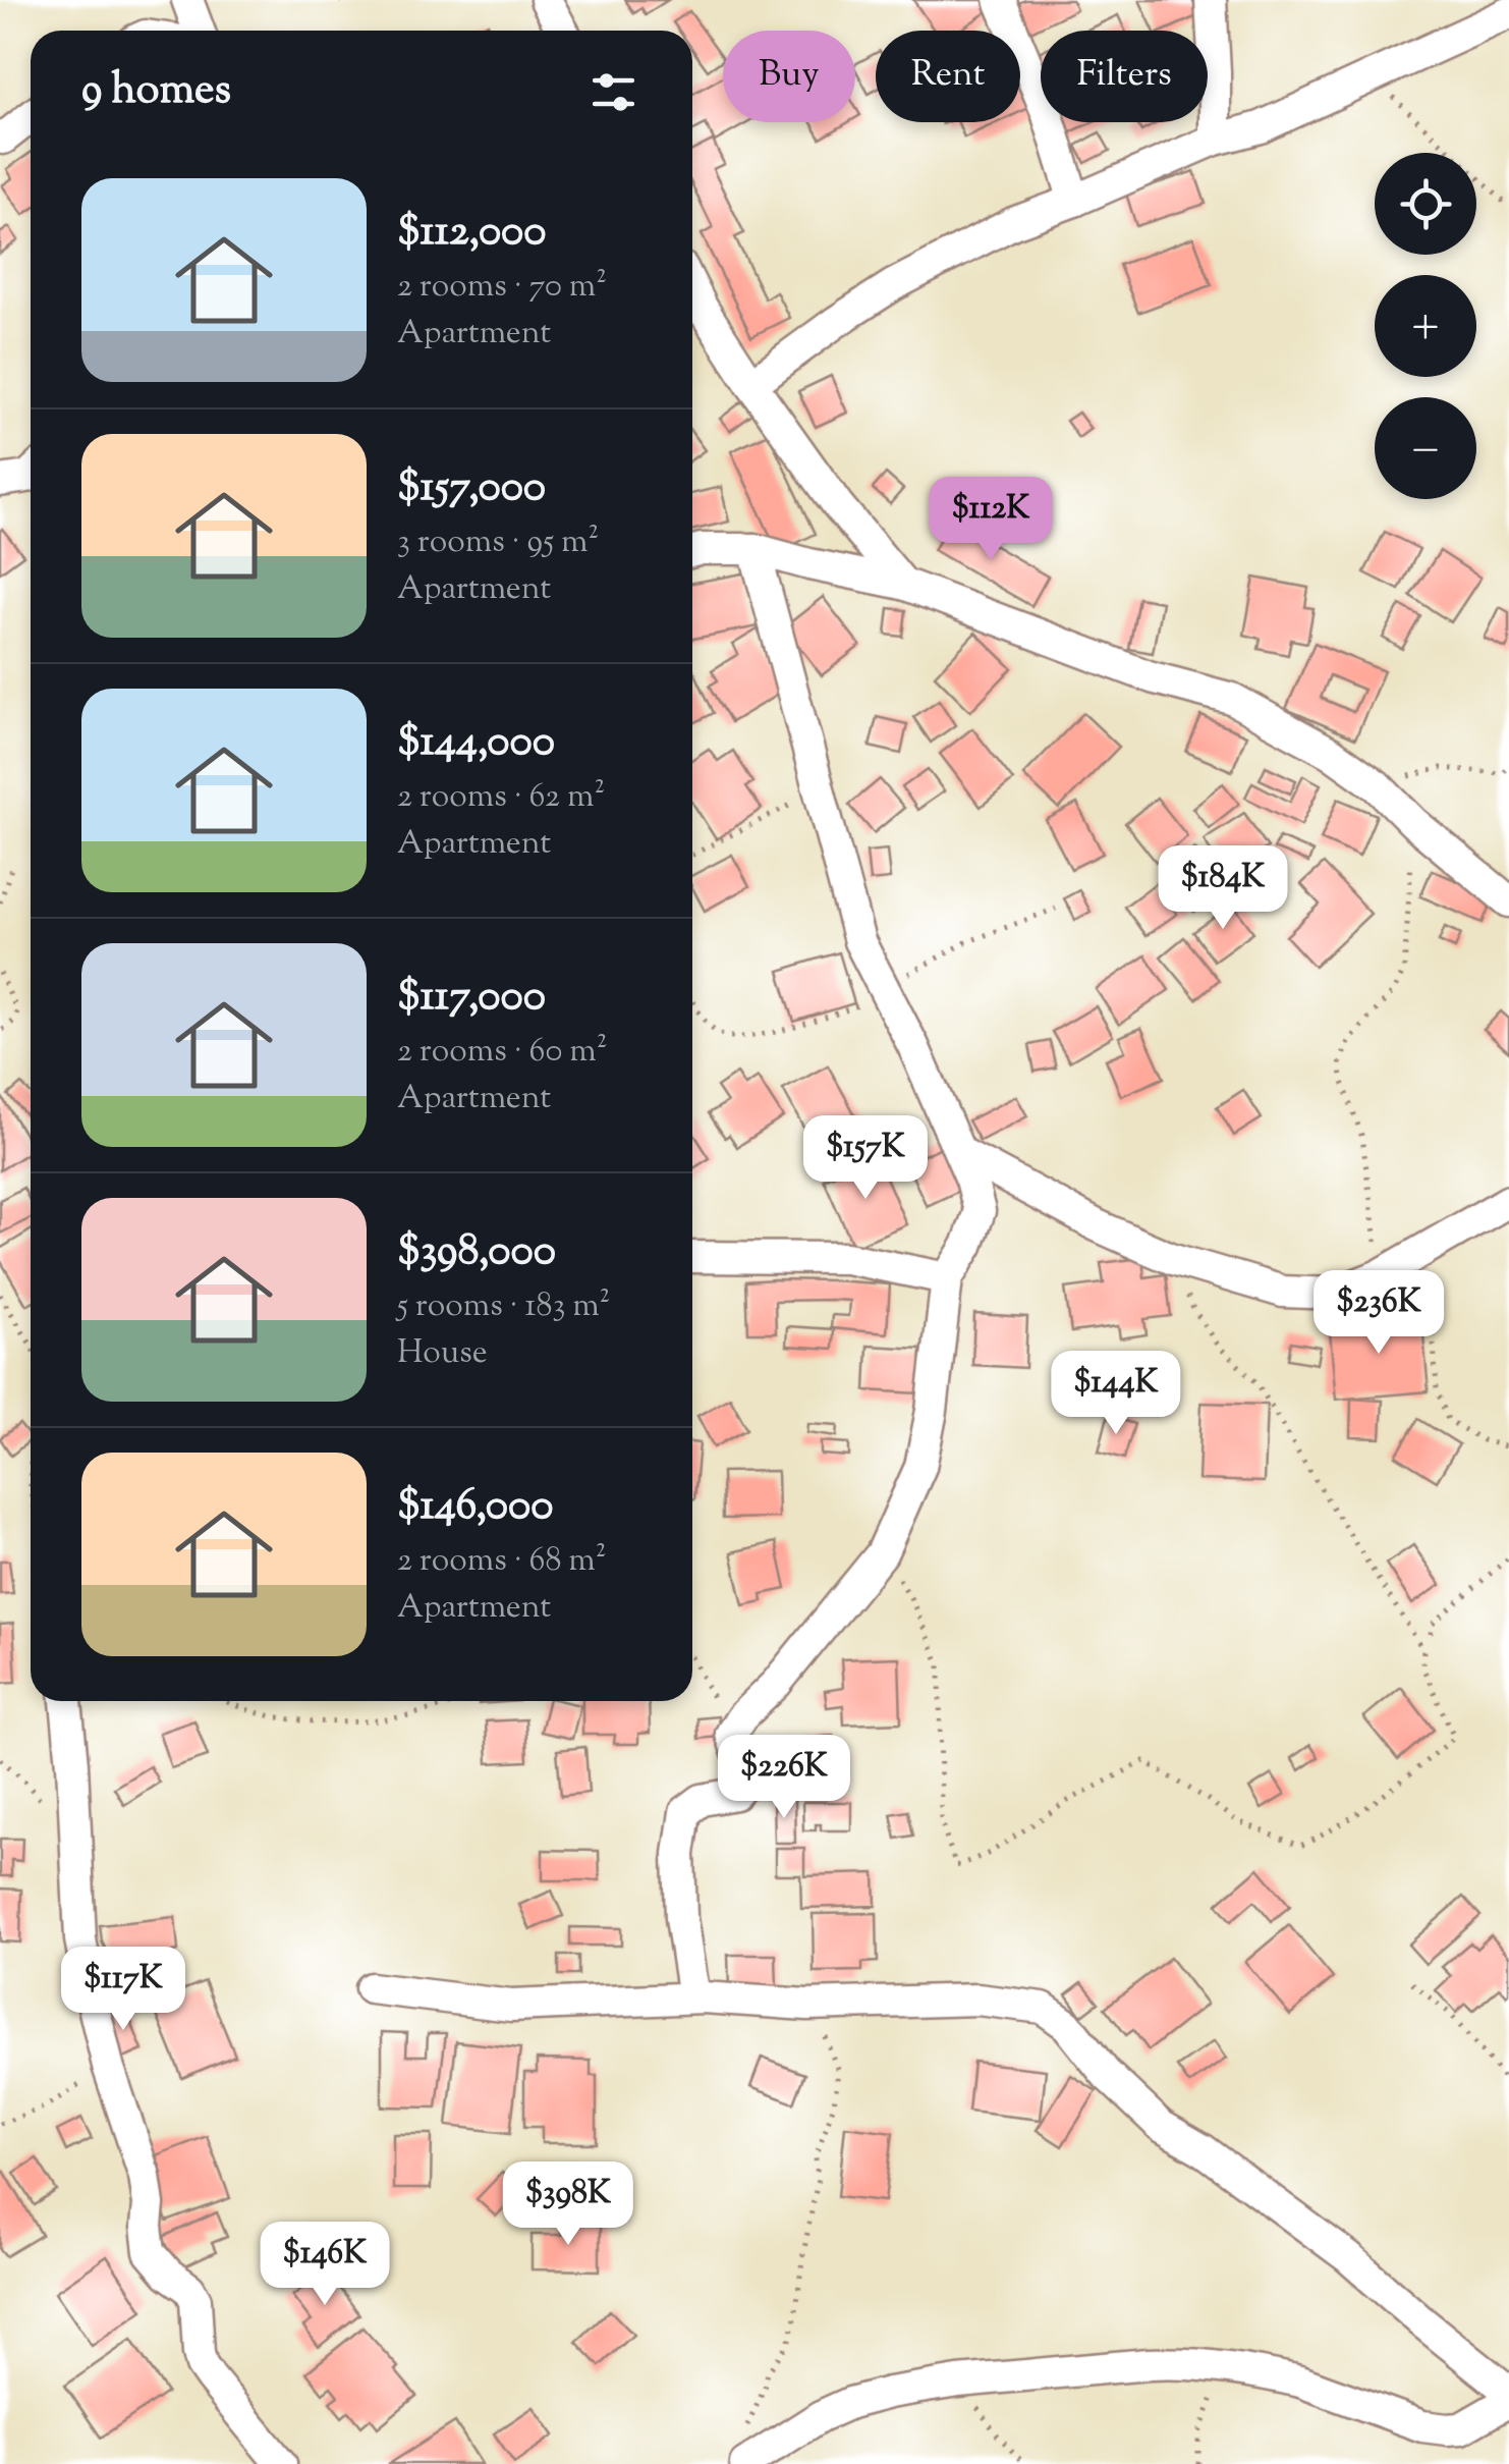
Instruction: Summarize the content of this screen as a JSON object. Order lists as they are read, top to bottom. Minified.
{"page":{"chip":["Buy","Rent","Filters"],"heading":"9 homes","map_buttons":["+","−"],"list":[{"name":"$112,000","note":"2 rooms · 70 m² · Apartment"},{"name":"$157,000","note":"3 rooms · 95 m² · Apartment"},{"name":"$144,000","note":"2 rooms · 62 m² · Apartment"},{"name":"$117,000","note":"2 rooms · 60 m² · Apartment"},{"name":"$398,000","note":"5 rooms · 183 m² · House"},{"name":"$146,000","note":"2 rooms · 68 m² · Apartment"}],"price":["$112K","$184K","$157K","$236K","$144K","$226K","$117K","$398K","$146K"]}}
